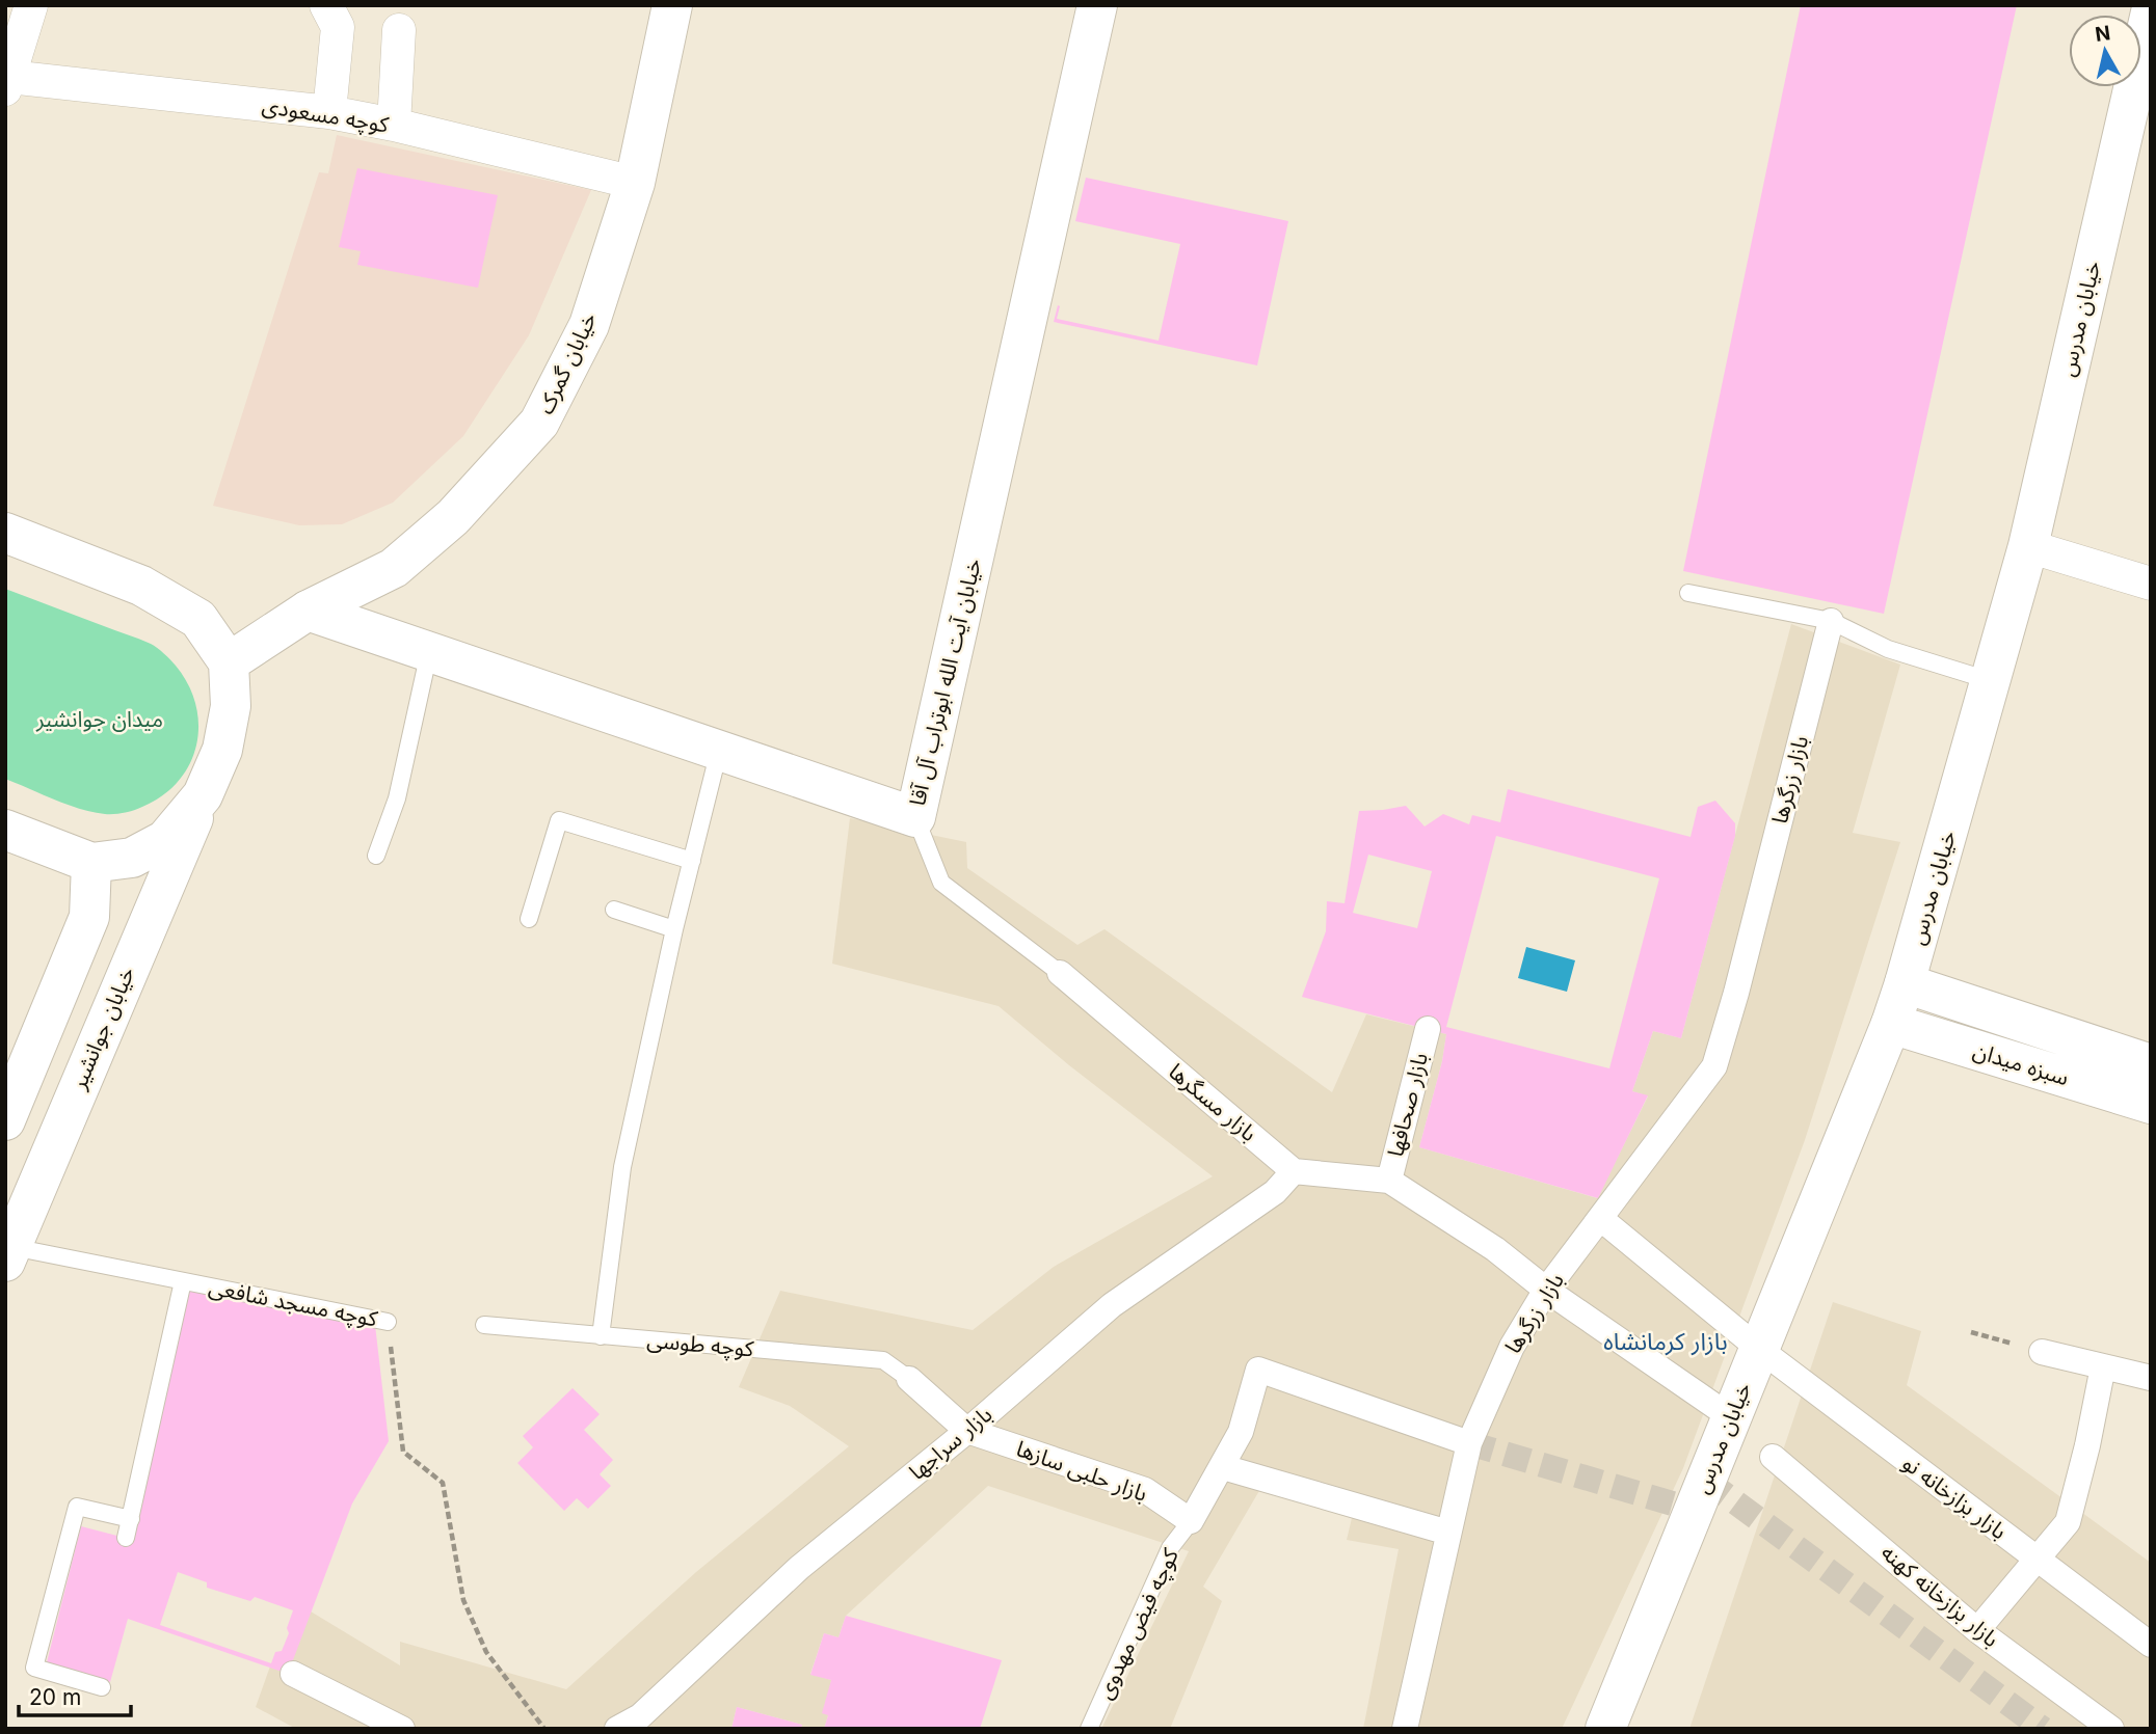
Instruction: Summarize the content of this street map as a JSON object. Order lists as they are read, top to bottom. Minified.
{"streets":{"main road":["خیابان مدرس","خیابان گمرک","خیابان آیت الله ابوتراب آل آقا","خیابان جوانشیر","سبزه میدان"],"street":["کوچه مسعودی","بازار زرگرها","بازار مسگرها","بازار صحافها","بازار سراجها","بازار حلبی سازها","بازار بزازخانه نو","بازار بزازخانه کهنه"],"lane":["کوچه مسجد شافعی","کوچه طوسی","کوچه فیض مهدوی"]},"crossings":[["کوچه مسعودی","خیابان گمرک"],["خیابان مدرس","سبزه میدان"],["خیابان مدرس","بازار بزازخانه نو"],["خیابان گمرک","خیابان آیت الله ابوتراب آل آقا"],["بازار زرگرها","بازار بزازخانه نو"],["خیابان جوانشیر","کوچه مسجد شافعی"],["بازار مسگرها","بازار سراجها"],["بازار سراجها","بازار حلبی سازها"],["بازار حلبی سازها","کوچه فیض مهدوی"]],"districts":["بازار کرمانشاه"],"parks":["میدان جوانشیر"],"scale_bar":"20 m","north":"top"}
